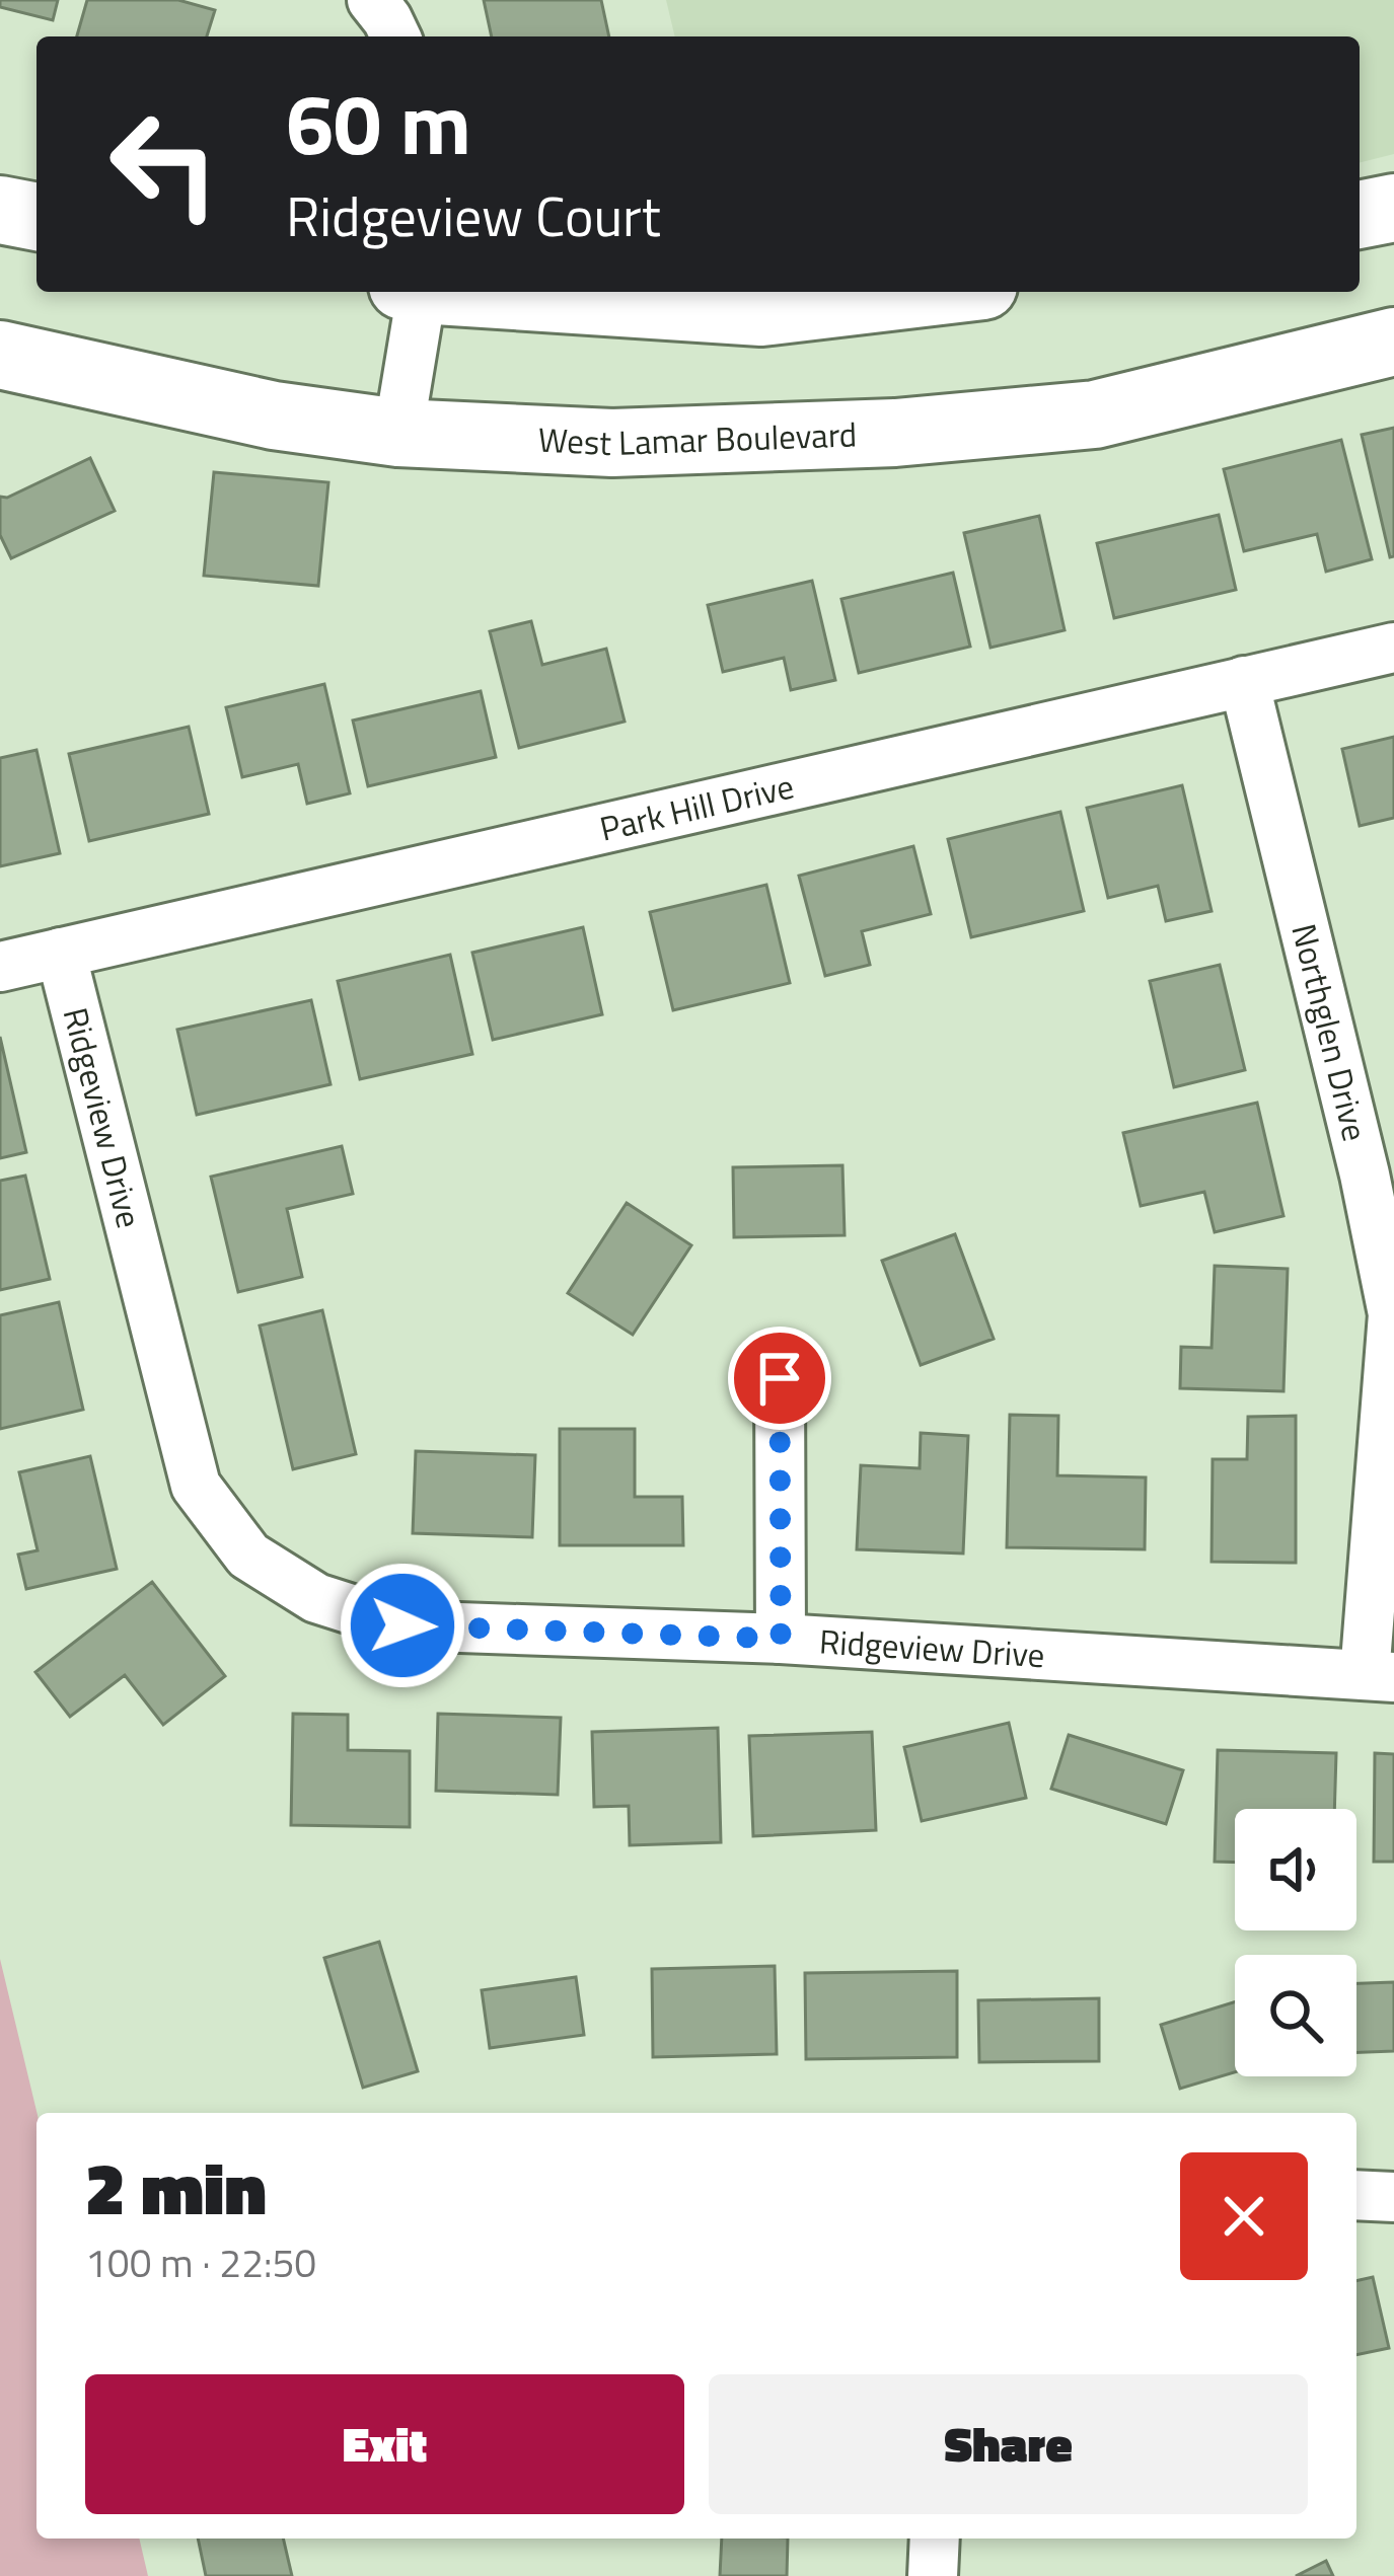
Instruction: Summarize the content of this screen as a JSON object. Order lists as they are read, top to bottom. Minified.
{"streets":{"main road":["West Lamar Boulevard"],"street":["Park Hill Drive","Northglen Drive","Ridgeview Drive"]},"crossings":[["Park Hill Drive","Northglen Drive"],["Park Hill Drive","Ridgeview Drive"],["Northglen Drive","Ridgeview Drive"]],"page":{"turn":["60 m","Ridgeview Court"],"heading":["2 min","100 m · 22:50"],"buttons":["Exit","Share"]}}
